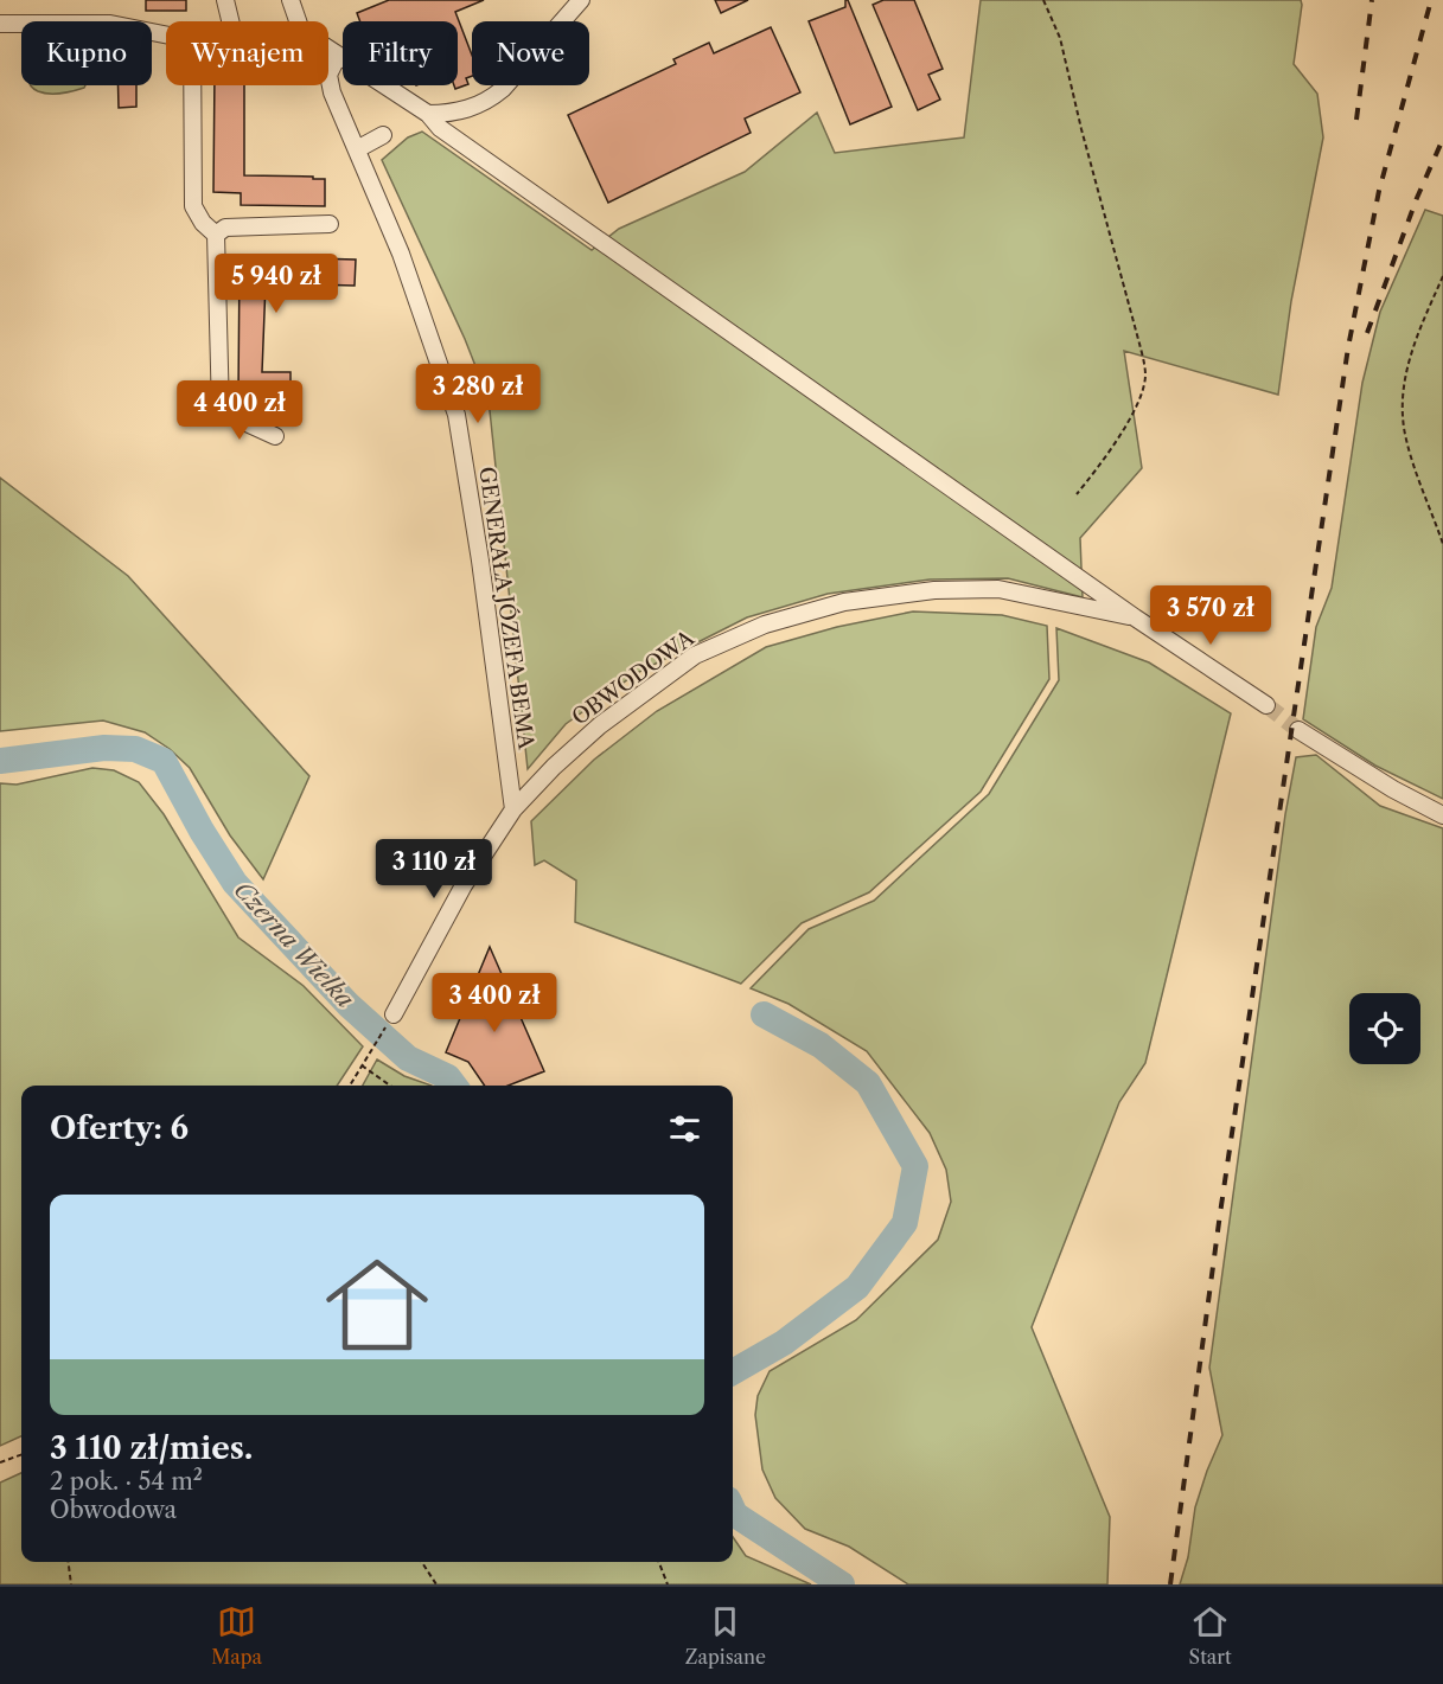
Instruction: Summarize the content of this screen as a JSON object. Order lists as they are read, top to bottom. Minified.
{"streets":{"street":["GENERAŁA JÓZEFA BEMA","OBWODOWA"]},"crossings":[["GENERAŁA JÓZEFA BEMA","OBWODOWA"]],"water":["Czerna Wielka"],"page":{"chip":["Kupno","Wynajem","Filtry","Nowe"],"price":["5 940 zł","3 280 zł","4 400 zł","3 570 zł","3 110 zł","3 400 zł"],"heading":"Oferty: 6","list":[{"name":"3 110 zł/mies.","note":"2 pok. · 54 m² · Obwodowa"}],"tabs":["Mapa","Zapisane","Start"]}}
